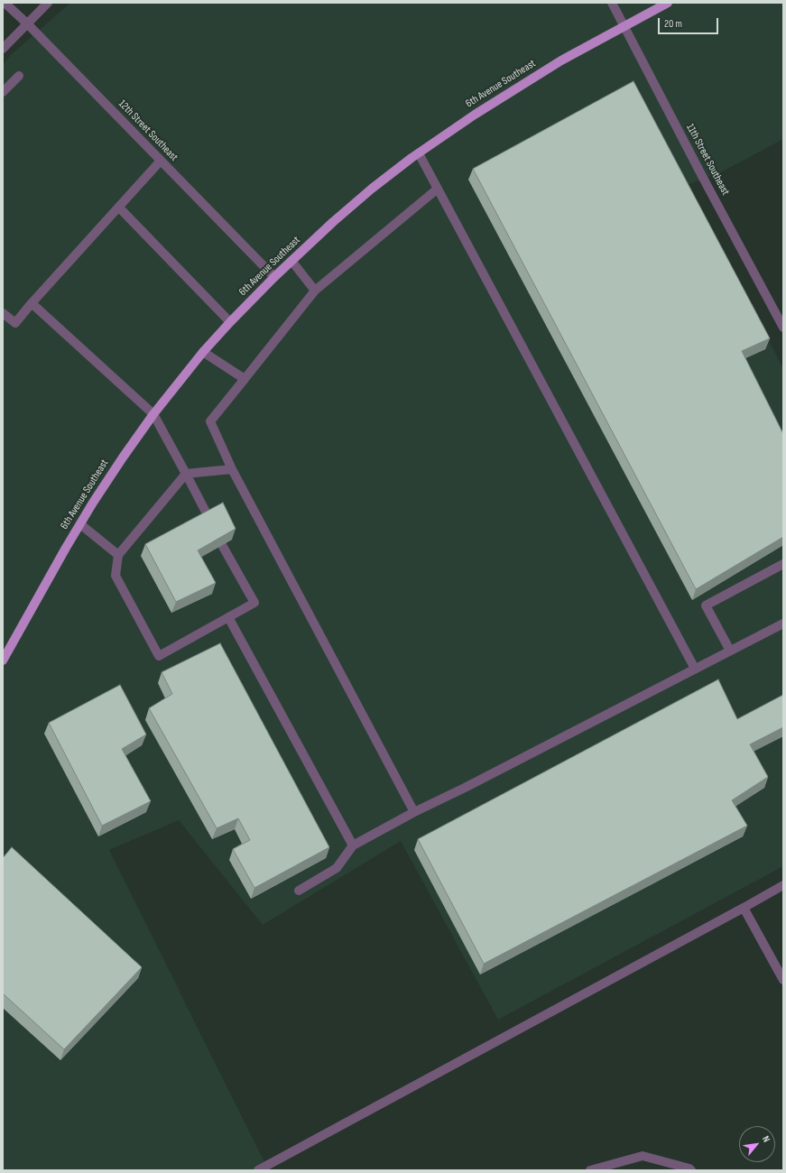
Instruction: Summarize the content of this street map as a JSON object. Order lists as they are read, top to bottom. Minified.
{"streets":{"main road":["6th Avenue Southeast"],"street":["12th Street Southeast","11th Street Southeast"]},"crossings":[["6th Avenue Southeast","12th Street Southeast"],["6th Avenue Southeast","11th Street Southeast"]],"scale_bar":"20 m","north":"top right"}
